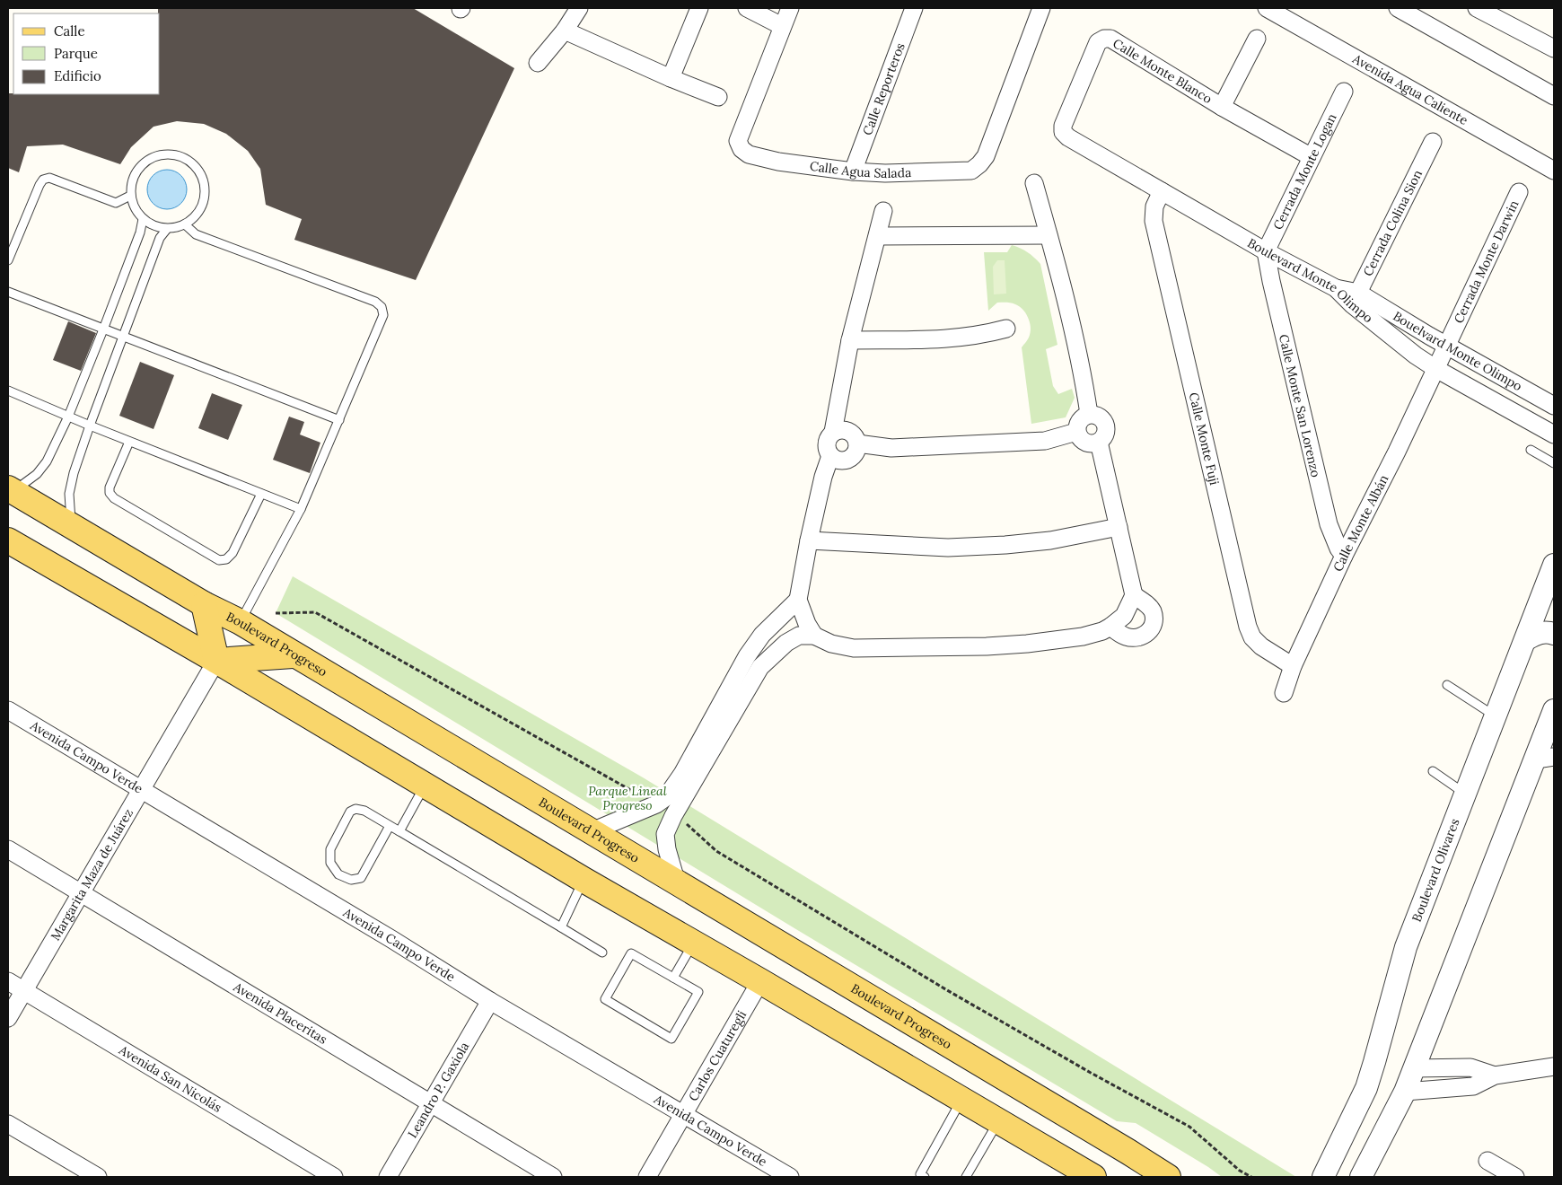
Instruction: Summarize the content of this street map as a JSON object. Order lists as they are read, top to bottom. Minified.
{"streets":{"main road":["Boulevard Progreso"],"street":["Calle Monte Blanco","Calle Reporteros","Avenida Agua Caliente","Calle Agua Salada","Cerrada Monte Logan","Cerrada Colina Sion","Cerrada Monte Darwin","Boulevard Monte Olimpo","Bouelvard Monte Olimpo","Calle Monte San Lorenzo","Calle Monte Fuji","Calle Monte Albán","Avenida Campo Verde","Boulevard Olivares","Margarita Maza de Juárez","Avenida Placeritas","Carlos Cuaturegli","Avenida San Nicolás","Leandro P. Gaxiola"]},"crossings":[["Calle Monte Blanco","Cerrada Monte Logan"],["Calle Monte Blanco","Boulevard Monte Olimpo"],["Calle Reporteros","Calle Agua Salada"],["Cerrada Monte Logan","Boulevard Monte Olimpo"],["Cerrada Monte Logan","Calle Monte San Lorenzo"],["Cerrada Colina Sion","Boulevard Monte Olimpo"],["Cerrada Colina Sion","Bouelvard Monte Olimpo"],["Cerrada Monte Darwin","Boulevard Monte Olimpo"],["Cerrada Monte Darwin","Bouelvard Monte Olimpo"],["Cerrada Monte Darwin","Calle Monte Albán"],["Boulevard Monte Olimpo","Bouelvard Monte Olimpo"],["Boulevard Monte Olimpo","Calle Monte San Lorenzo"],["Boulevard Monte Olimpo","Calle Monte Fuji"],["Boulevard Monte Olimpo","Calle Monte Albán"],["Bouelvard Monte Olimpo","Calle Monte Albán"],["Calle Monte San Lorenzo","Calle Monte Albán"],["Calle Monte Fuji","Calle Monte Albán"],["Avenida Campo Verde","Margarita Maza de Juárez"],["Avenida Campo Verde","Carlos Cuaturegli"],["Avenida Campo Verde","Leandro P. Gaxiola"],["Margarita Maza de Juárez","Avenida Placeritas"],["Margarita Maza de Juárez","Avenida San Nicolás"],["Avenida Placeritas","Leandro P. Gaxiola"]],"parks":["Parque Lineal Progreso"],"legend":["Calle","Parque","Edificio"]}
